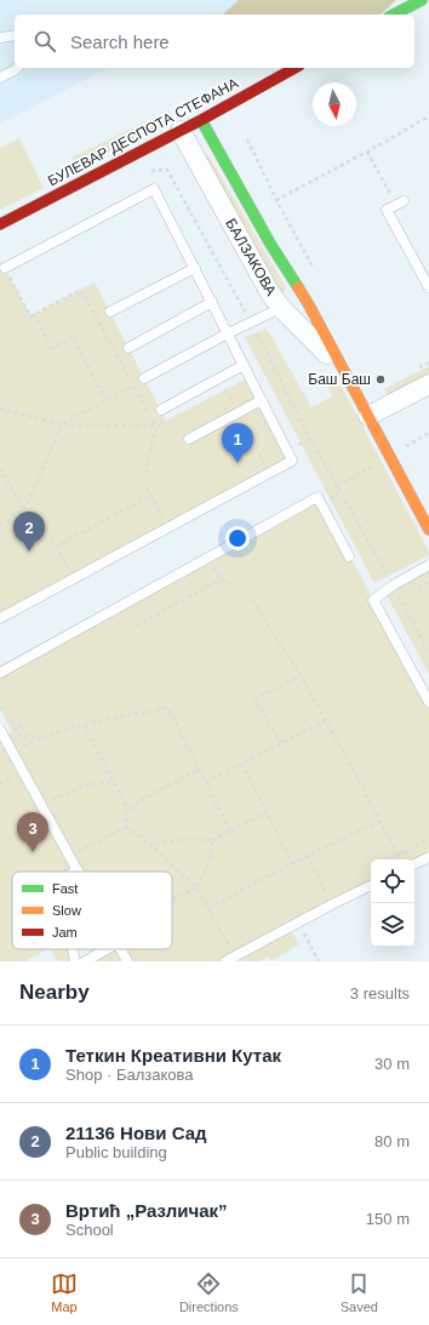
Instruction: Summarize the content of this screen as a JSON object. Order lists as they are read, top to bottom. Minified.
{"streets":{"street":["БУЛЕВАР ДЕСПОТА СТЕФАНА","БАЛЗАКОВА"]},"crossings":[["БУЛЕВАР ДЕСПОТА СТЕФАНА","БАЛЗАКОВА"]],"places":["Баш Баш"],"legend":["Fast","Slow","Jam"],"north":"bottom","page":{"search":"Search here","pins":["1","2","3"],"heading":["Nearby","3 results"],"list":[{"mark":"1","name":"Теткин Креативни Кутак","note":"Shop · Балзакова","value":"30 m"},{"mark":"2","name":"21136 Нови Сад","note":"Public building","value":"80 m"},{"mark":"3","name":"Вртић „Различак”","note":"School","value":"150 m"}],"nav":["Map","Directions","Saved"]}}
